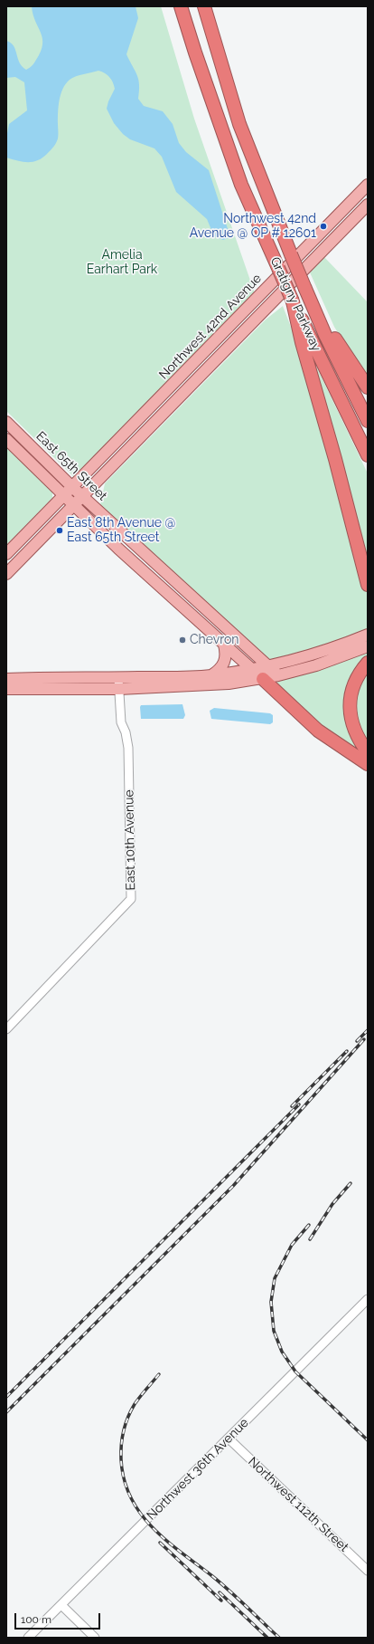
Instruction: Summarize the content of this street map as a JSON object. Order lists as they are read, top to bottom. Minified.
{"streets":{"highway":["Gratigny Parkway"],"main road":["Northwest 42nd Avenue","East 65th Street"],"street":["East 10th Avenue","Northwest 36th Avenue","Northwest 112th Street"]},"crossings":[["Northwest 42nd Avenue","East 65th Street"],["Northwest 36th Avenue","Northwest 112th Street"]],"parks":["Amelia Earhart Park"],"places":["Northwest 42nd Avenue @ OP # 12601","East 8th Avenue @ East 65th Street","Chevron"],"scale_bar":"100 m"}
